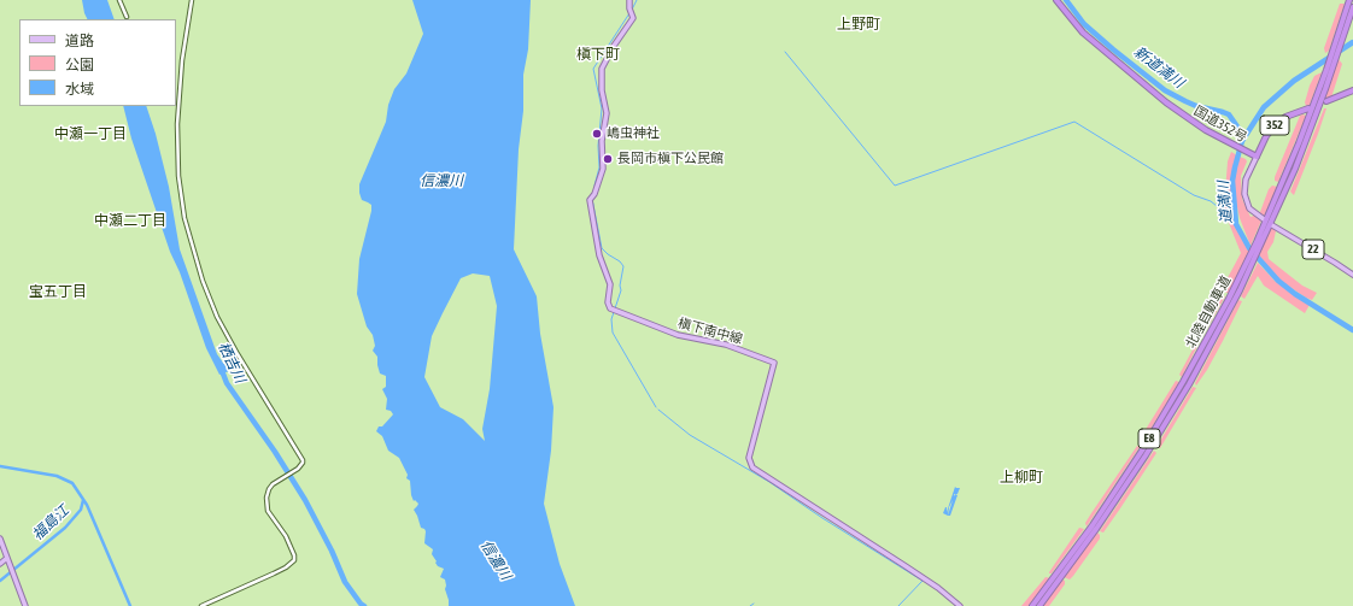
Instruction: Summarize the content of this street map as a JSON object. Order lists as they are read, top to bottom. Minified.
{"streets":{"highway":["国道352号","352","北陸自動車道","E8"],"main road":["22","槇下南中線"]},"districts":["上野町","槇下町","中瀬一丁目","中瀬二丁目","宝五丁目","上柳町"],"water":["新道満川","信濃川","道満川","栖吉川","福島江"],"places":["嶋虫神社","長岡市槇下公民館"],"legend":["道路","公園","水域"]}
